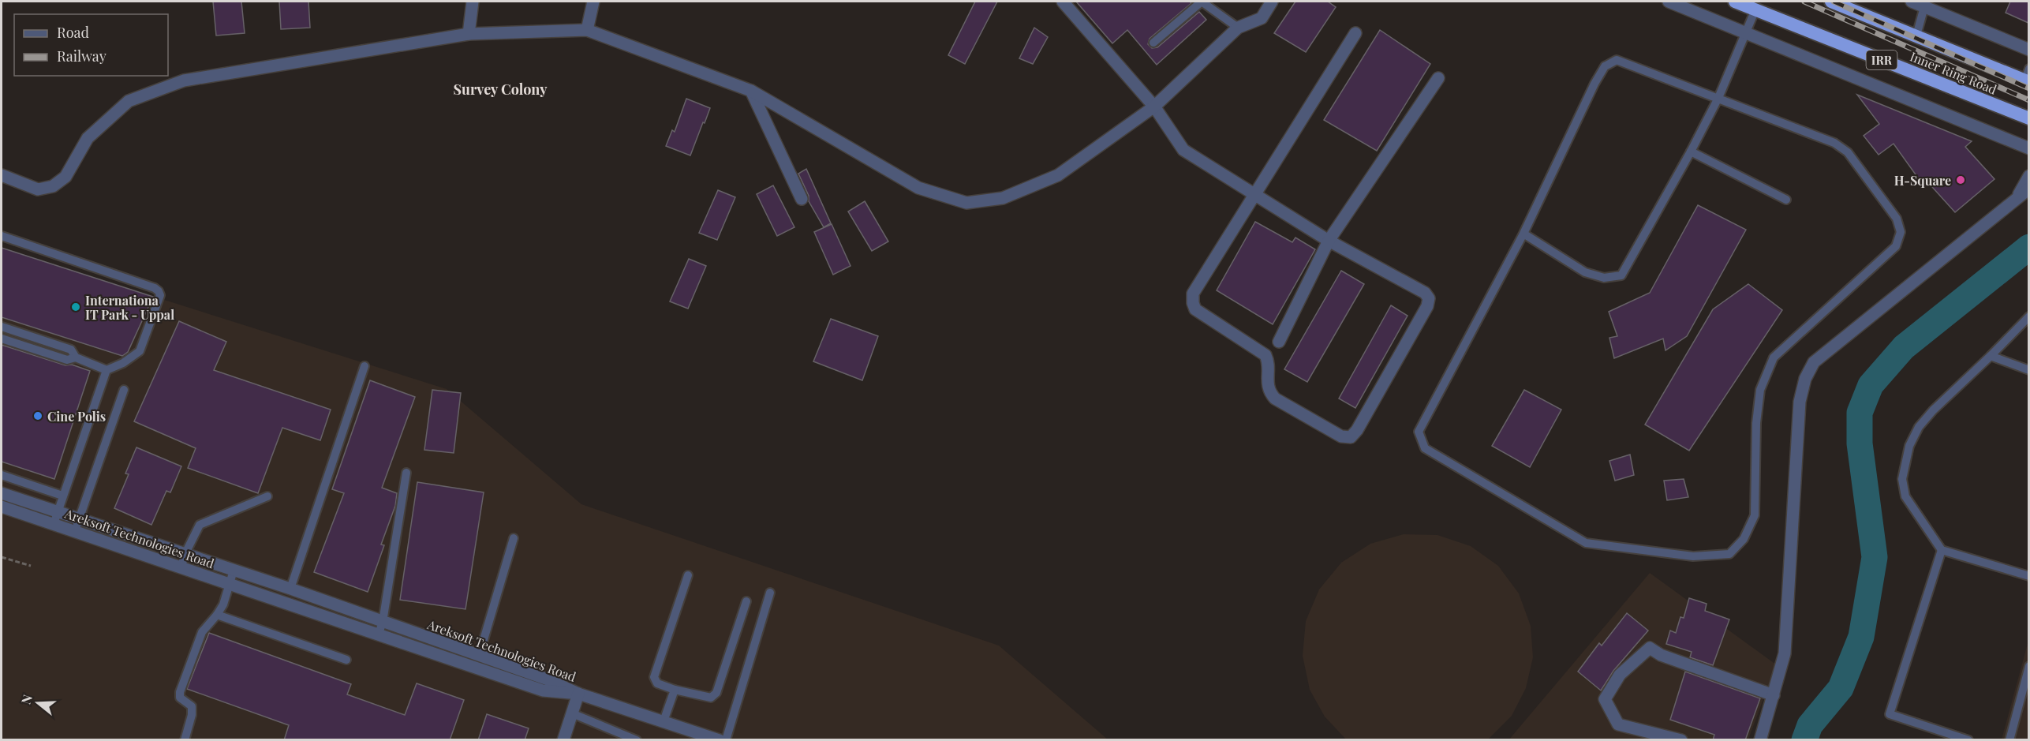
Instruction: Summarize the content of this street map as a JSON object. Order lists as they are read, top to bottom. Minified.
{"streets":{"highway":["IRR","Inner Ring Road"],"street":["Areksoft Technologies Road"]},"districts":["Survey Colony"],"places":["H-Square","Internationa IT Park - Uppal","Cine Polis"],"legend":["Road","Railway"],"north":"left"}
